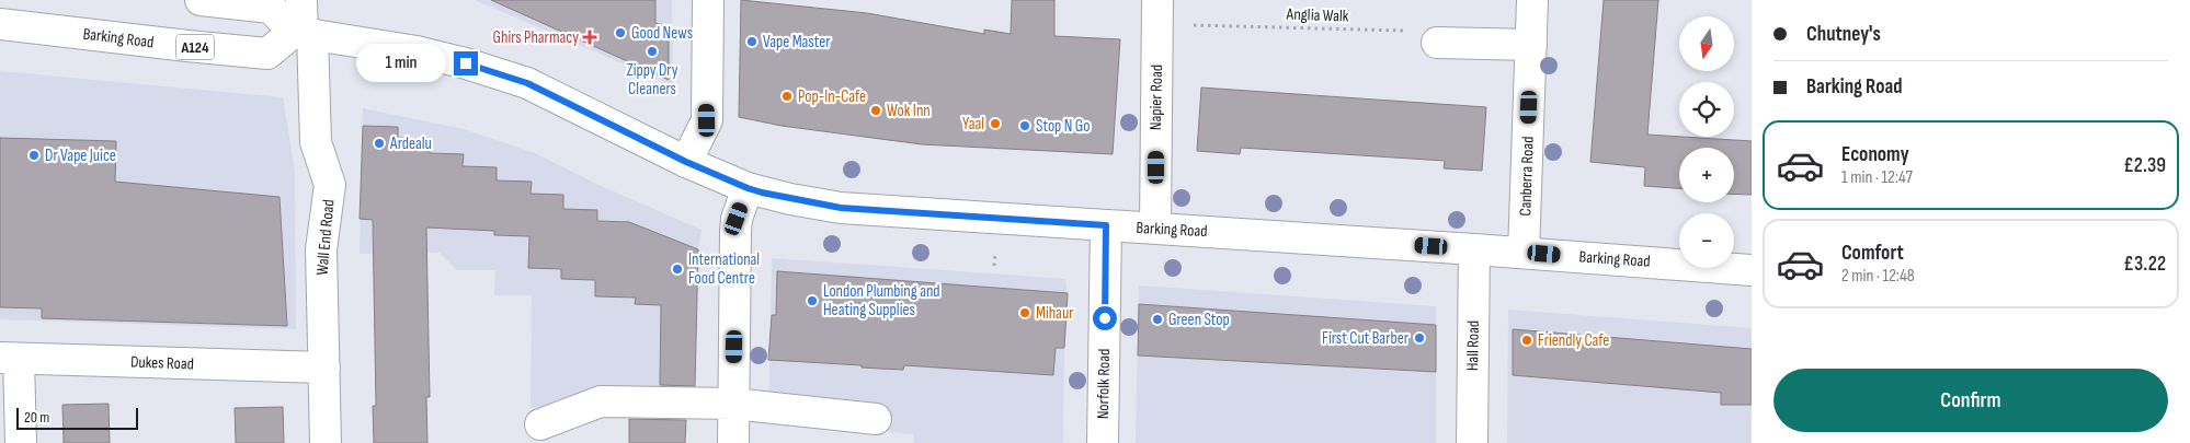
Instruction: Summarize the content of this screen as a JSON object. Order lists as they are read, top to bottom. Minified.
{"streets":{"street":["Barking Road","A124","Napier Road","Canberra Road","Wall End Road","Hall Road","Dukes Road","Norfolk Road"],"path":["Anglia Walk"]},"crossings":[["Anglia Walk","Napier Road"],["Barking Road","Napier Road"],["Barking Road","Canberra Road"],["Barking Road","Wall End Road"],["Barking Road","Hall Road"],["Barking Road","Norfolk Road"],["Wall End Road","Dukes Road"]],"places":{"other":["Good News","Vape Master","Zippy Dry Cleaners","Pop-In-Cafe","Wok Inn","Yaal","Stop N Go","Ardealu","Dr Vape Juice","International Food Centre","London Plumbing and Heating Supplies","Mihaur","Green Stop","First Cut Barber","Friendly Cafe"],"health":["Ghirs Pharmacy"]},"scale_bar":"20 m","north":"bottom","page":{"banner":["Chutney's","Barking Road"],"map_buttons":["+","−"],"bubble":"1 min","list":[{"name":"Economy","note":"1 min · 12:47","value":"£2.39"},{"name":"Comfort","note":"2 min · 12:48","value":"£3.22"}],"buttons":"Confirm","scale":"20 m"}}
